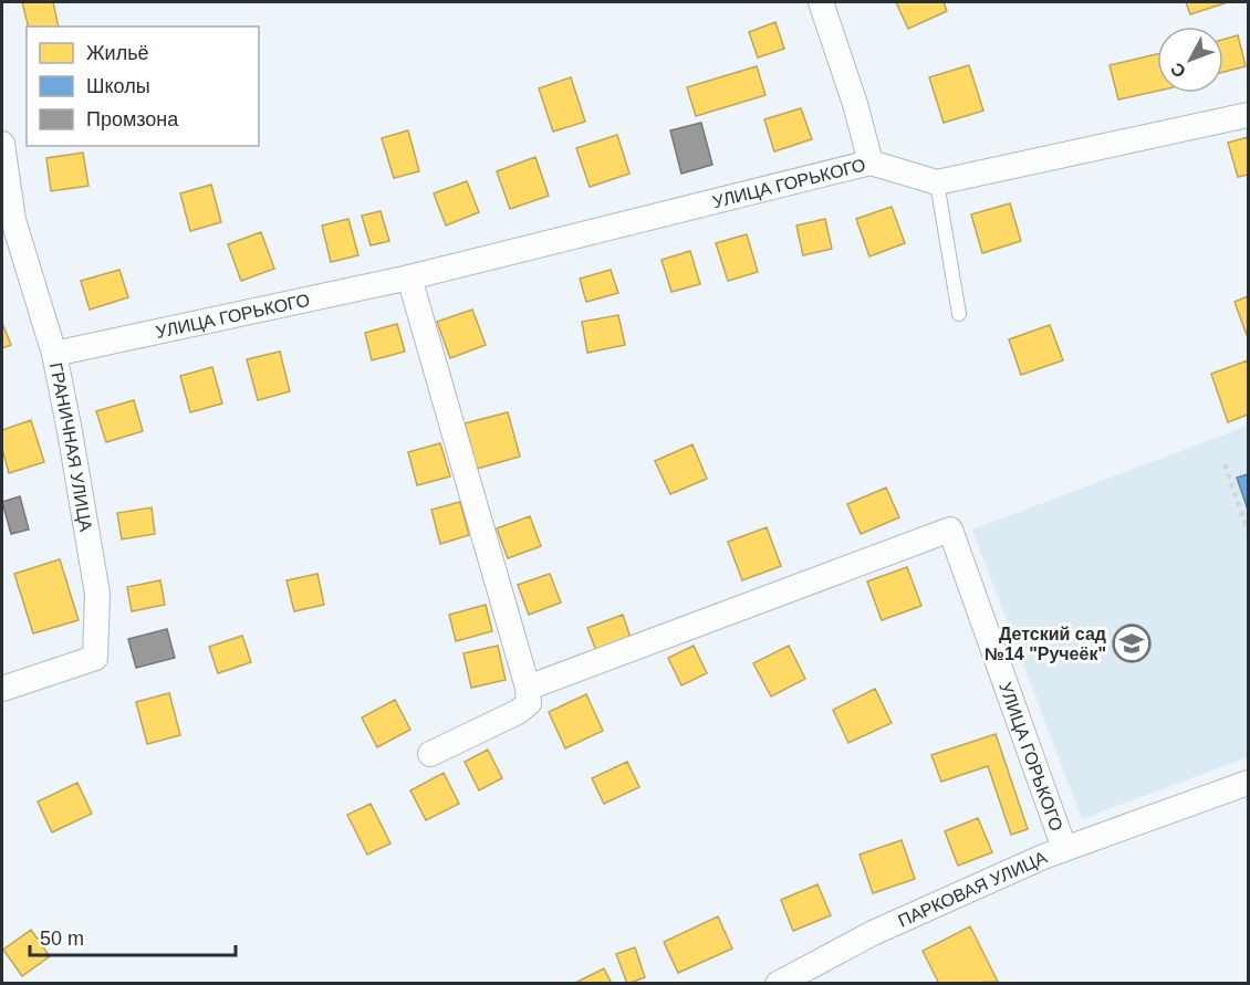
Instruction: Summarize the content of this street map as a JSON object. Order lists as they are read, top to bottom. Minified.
{"streets":{"street":["УЛИЦА ГОРЬКОГО","ГРАНИЧНАЯ УЛИЦА","ПАРКОВАЯ УЛИЦА"]},"crossings":[["УЛИЦА ГОРЬКОГО","ГРАНИЧНАЯ УЛИЦА"],["УЛИЦА ГОРЬКОГО","ПАРКОВАЯ УЛИЦА"]],"places":{"school or university":["Детский сад №14 \"Ручеёк\""]},"legend":["Жильё","Школы","Промзона"],"scale_bar":"50 m","north":"bottom left"}
